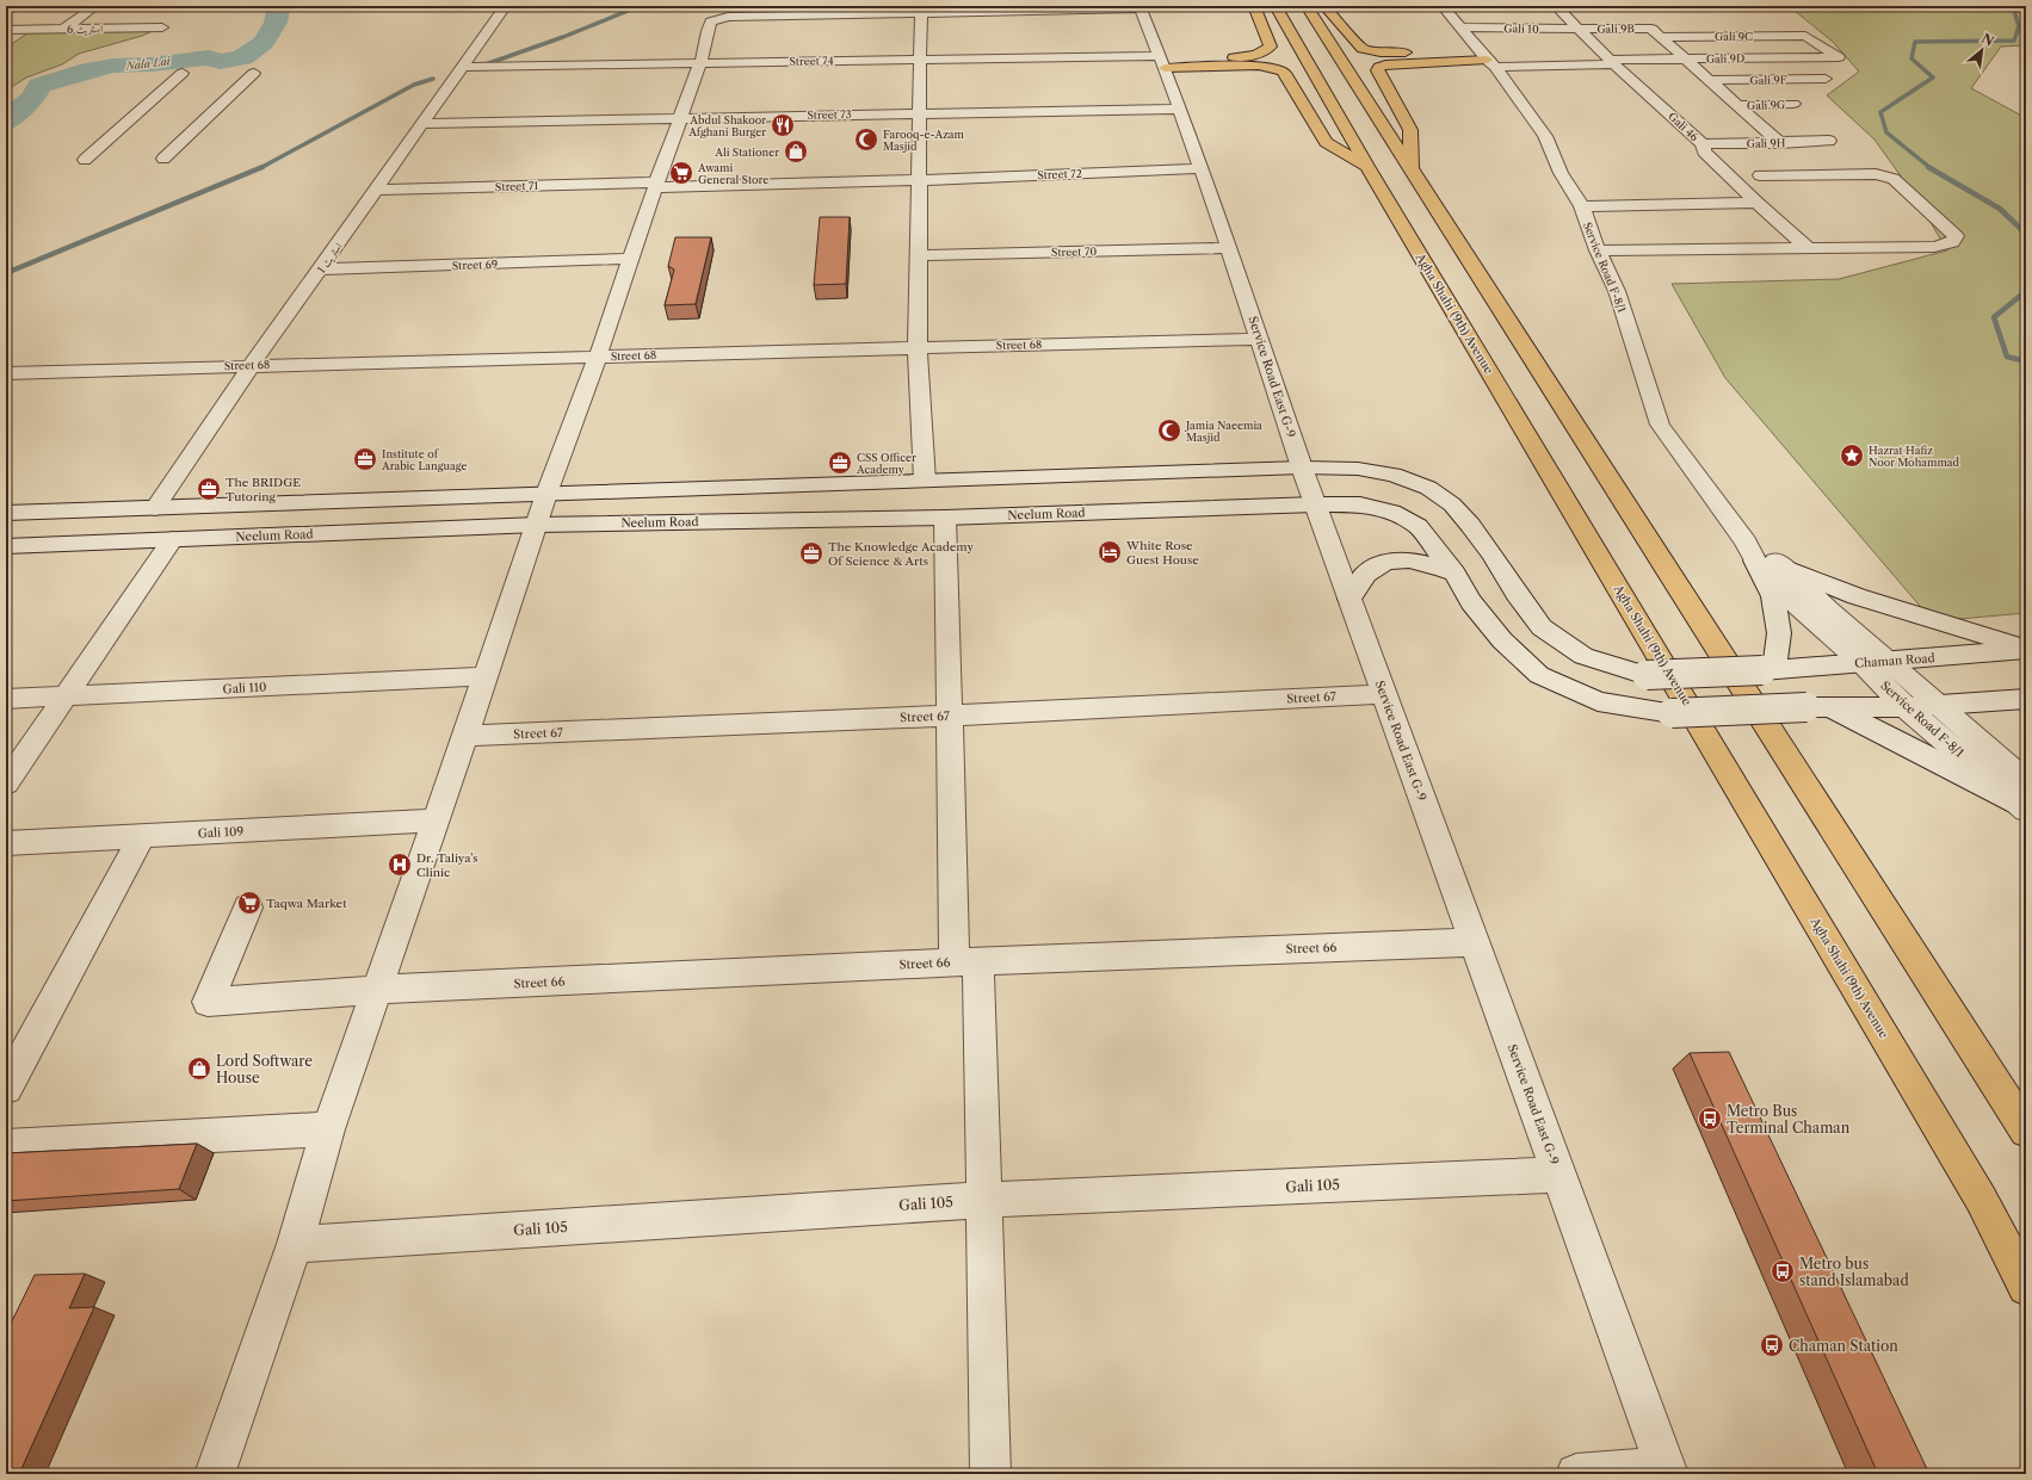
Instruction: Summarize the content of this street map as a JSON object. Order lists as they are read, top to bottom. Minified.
{"streets":{"main road":["Agha Shahi (9th) Avenue"],"street":["اسٹریٹ 6","Gali 10","Gali 9B","Gali 9C","Gali 9D","Street 74","Gali 9F","Gali 9G","Street 73","Gali 46","Gali 9H","Street 72","Street 71","Street 70","اسٹریٹ 1","Street 69","Service Road F-8/1","Street 68","Service Road East G-9","Neelum Road","Chaman Road","Gali 110","Street 67","Gali 109","Street 66","Gali 105"]},"crossings":[["Gali 10","Gali 9B"],["Gali 10","Gali 46"],["Gali 10","Service Road F-8/1"],["Gali 9B","Gali 9C"],["Gali 9B","Gali 46"],["Gali 9C","Gali 9D"],["Gali 9D","Gali 9F"],["Gali 9D","Gali 46"],["Gali 9D","Service Road F-8/1"],["Street 74","اسٹریٹ 1"],["Street 74","Service Road East G-9"],["Street 73","اسٹریٹ 1"],["Street 73","Service Road East G-9"],["Gali 46","Gali 9H"],["Street 72","Street 71"],["Street 72","Service Road East G-9"],["Street 71","اسٹریٹ 1"],["Street 70","Service Road East G-9"],["اسٹریٹ 1","Street 69"],["اسٹریٹ 1","Street 68"],["Service Road F-8/1","Neelum Road"],["Service Road F-8/1","Chaman Road"],["Street 68","Service Road East G-9"],["Service Road East G-9","Neelum Road"],["Service Road East G-9","Chaman Road"],["Service Road East G-9","Street 67"],["Service Road East G-9","Street 66"],["Service Road East G-9","Gali 105"]],"water":["Nala Lai"],"places":{"restaurant":["Abdul Shakoor Afghani Burger"],"mosque":["Farooq-e-Azam Masjid","Jamia Naeemia Masjid"],"shop":["Ali Stationer","Lord Software House"],"supermarket":["Awami General Store","Taqwa Market"],"place":["Hazrat Hafiz Noor Mohammad"],"office":["Institute of Arabic Language","CSS Officer Academy","The BRIDGE Tutoring","The Knowledge Academy Of Science & Arts"],"hotel":["White Rose Guest House"],"hospital":["Dr. Taliya's Clinic"],"bus stop":["Metro Bus Terminal Chaman","Metro bus stand Islamabad","Chaman Station"]},"north":"top right"}
